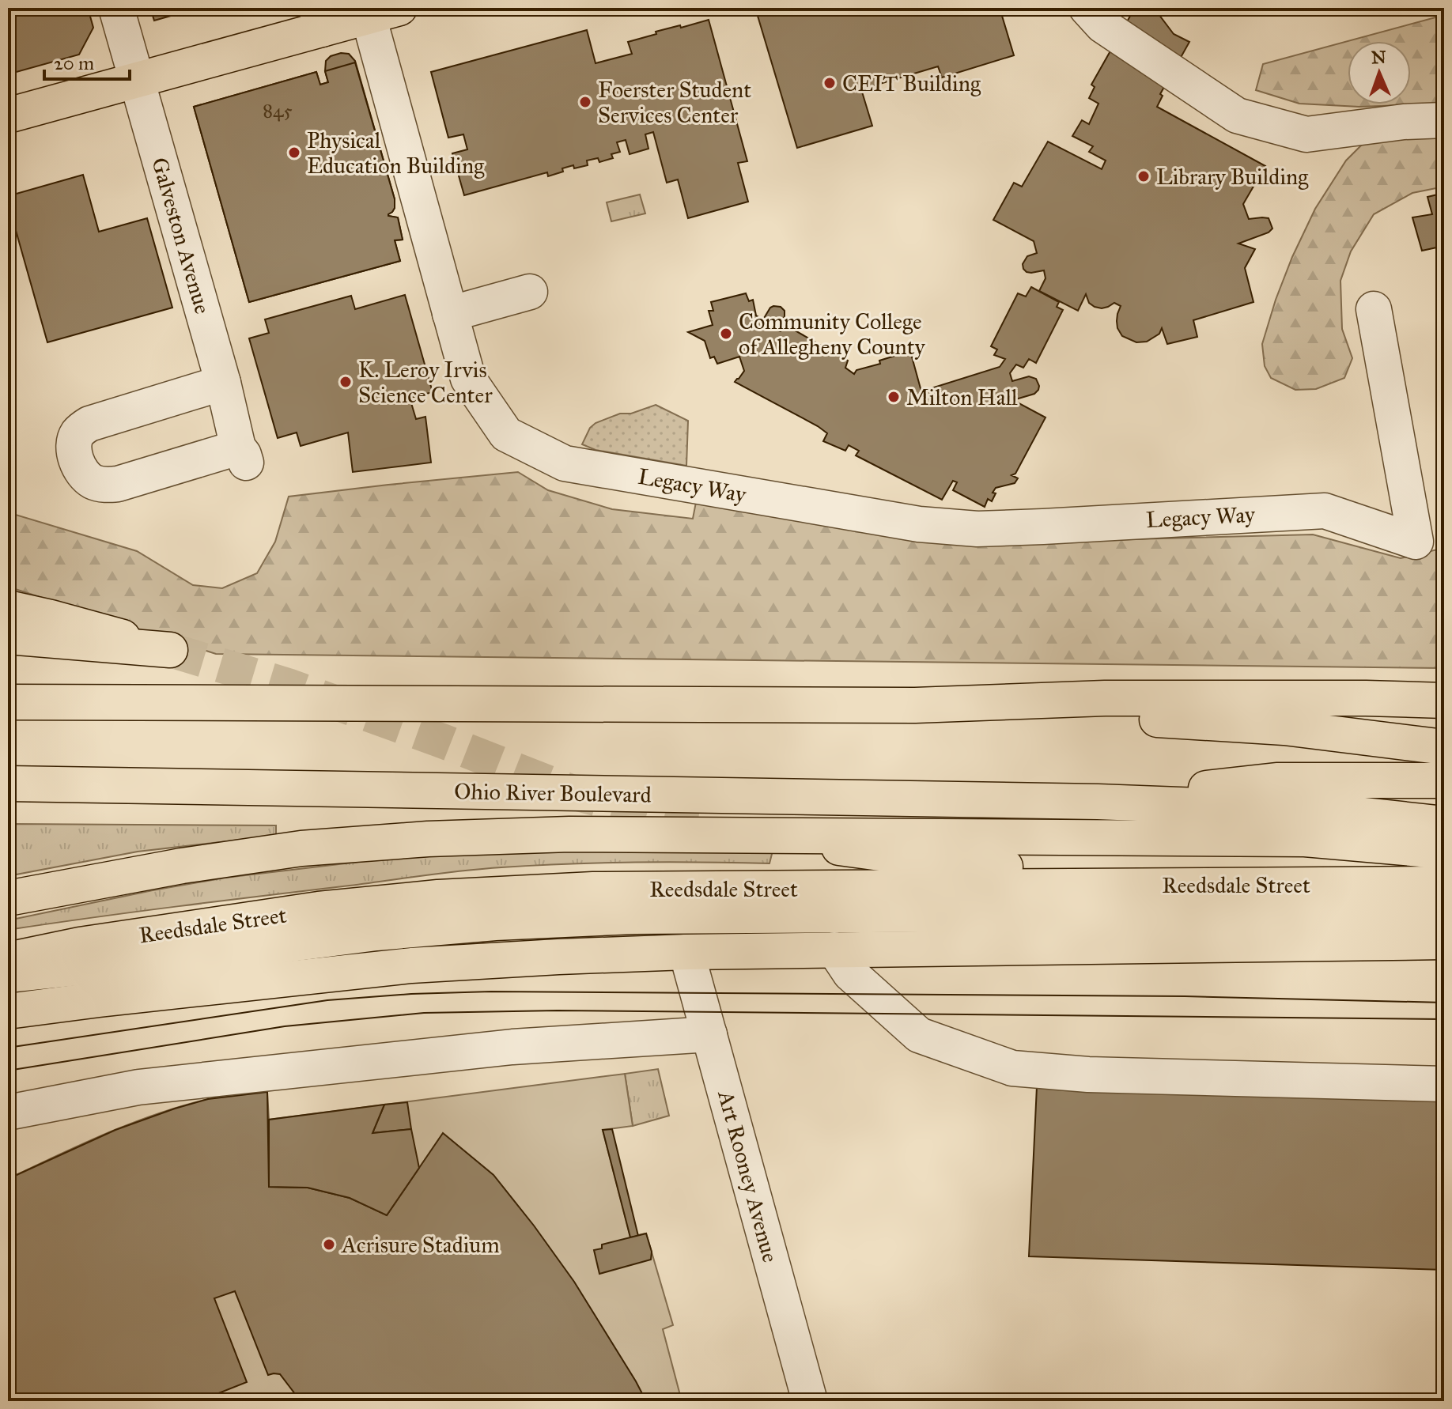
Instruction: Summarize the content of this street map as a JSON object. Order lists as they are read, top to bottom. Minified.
{"streets":{"main road":["Ohio River Boulevard","Reedsdale Street"],"street":["Galveston Avenue","Legacy Way","Art Rooney Avenue"]},"places":["CEIT Building","Foerster Student Services Center","Physical Education Building","Library Building","Community College of Allegheny County","K. Leroy Irvis Science Center","Milton Hall","Acrisure Stadium"],"house_numbers":["845"],"scale_bar":"20 m","north":"top"}
